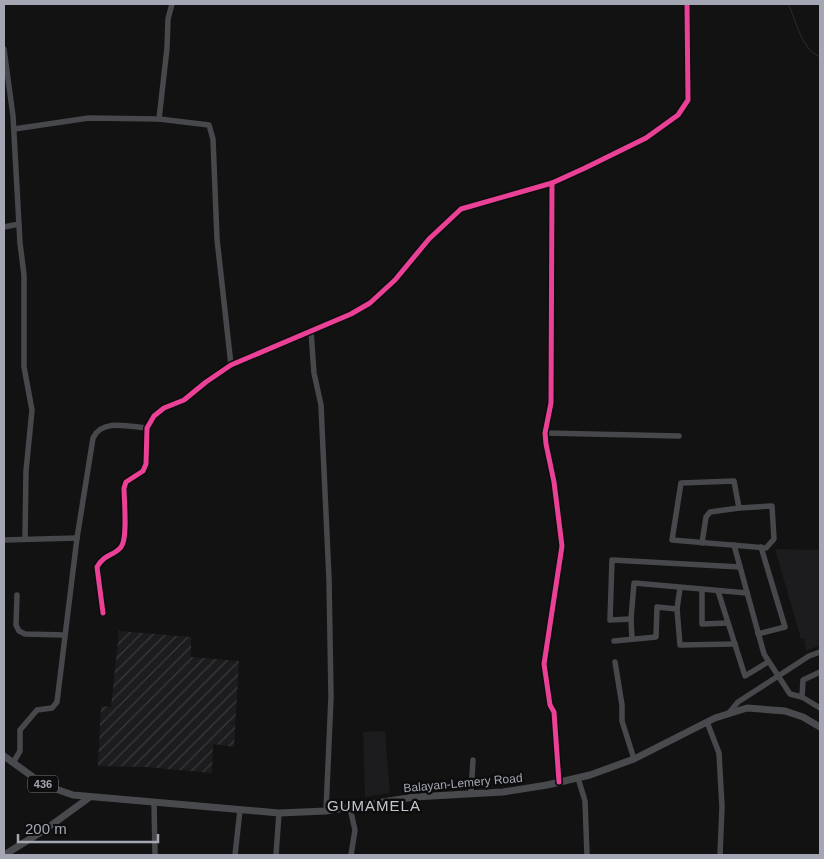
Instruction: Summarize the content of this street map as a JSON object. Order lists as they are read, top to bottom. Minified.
{"streets":{"main road":["Balayan-Lemery Road","436"]},"crossings":[["Balayan-Lemery Road","436"]],"districts":["GUMAMELA"],"scale_bar":"200 m"}
